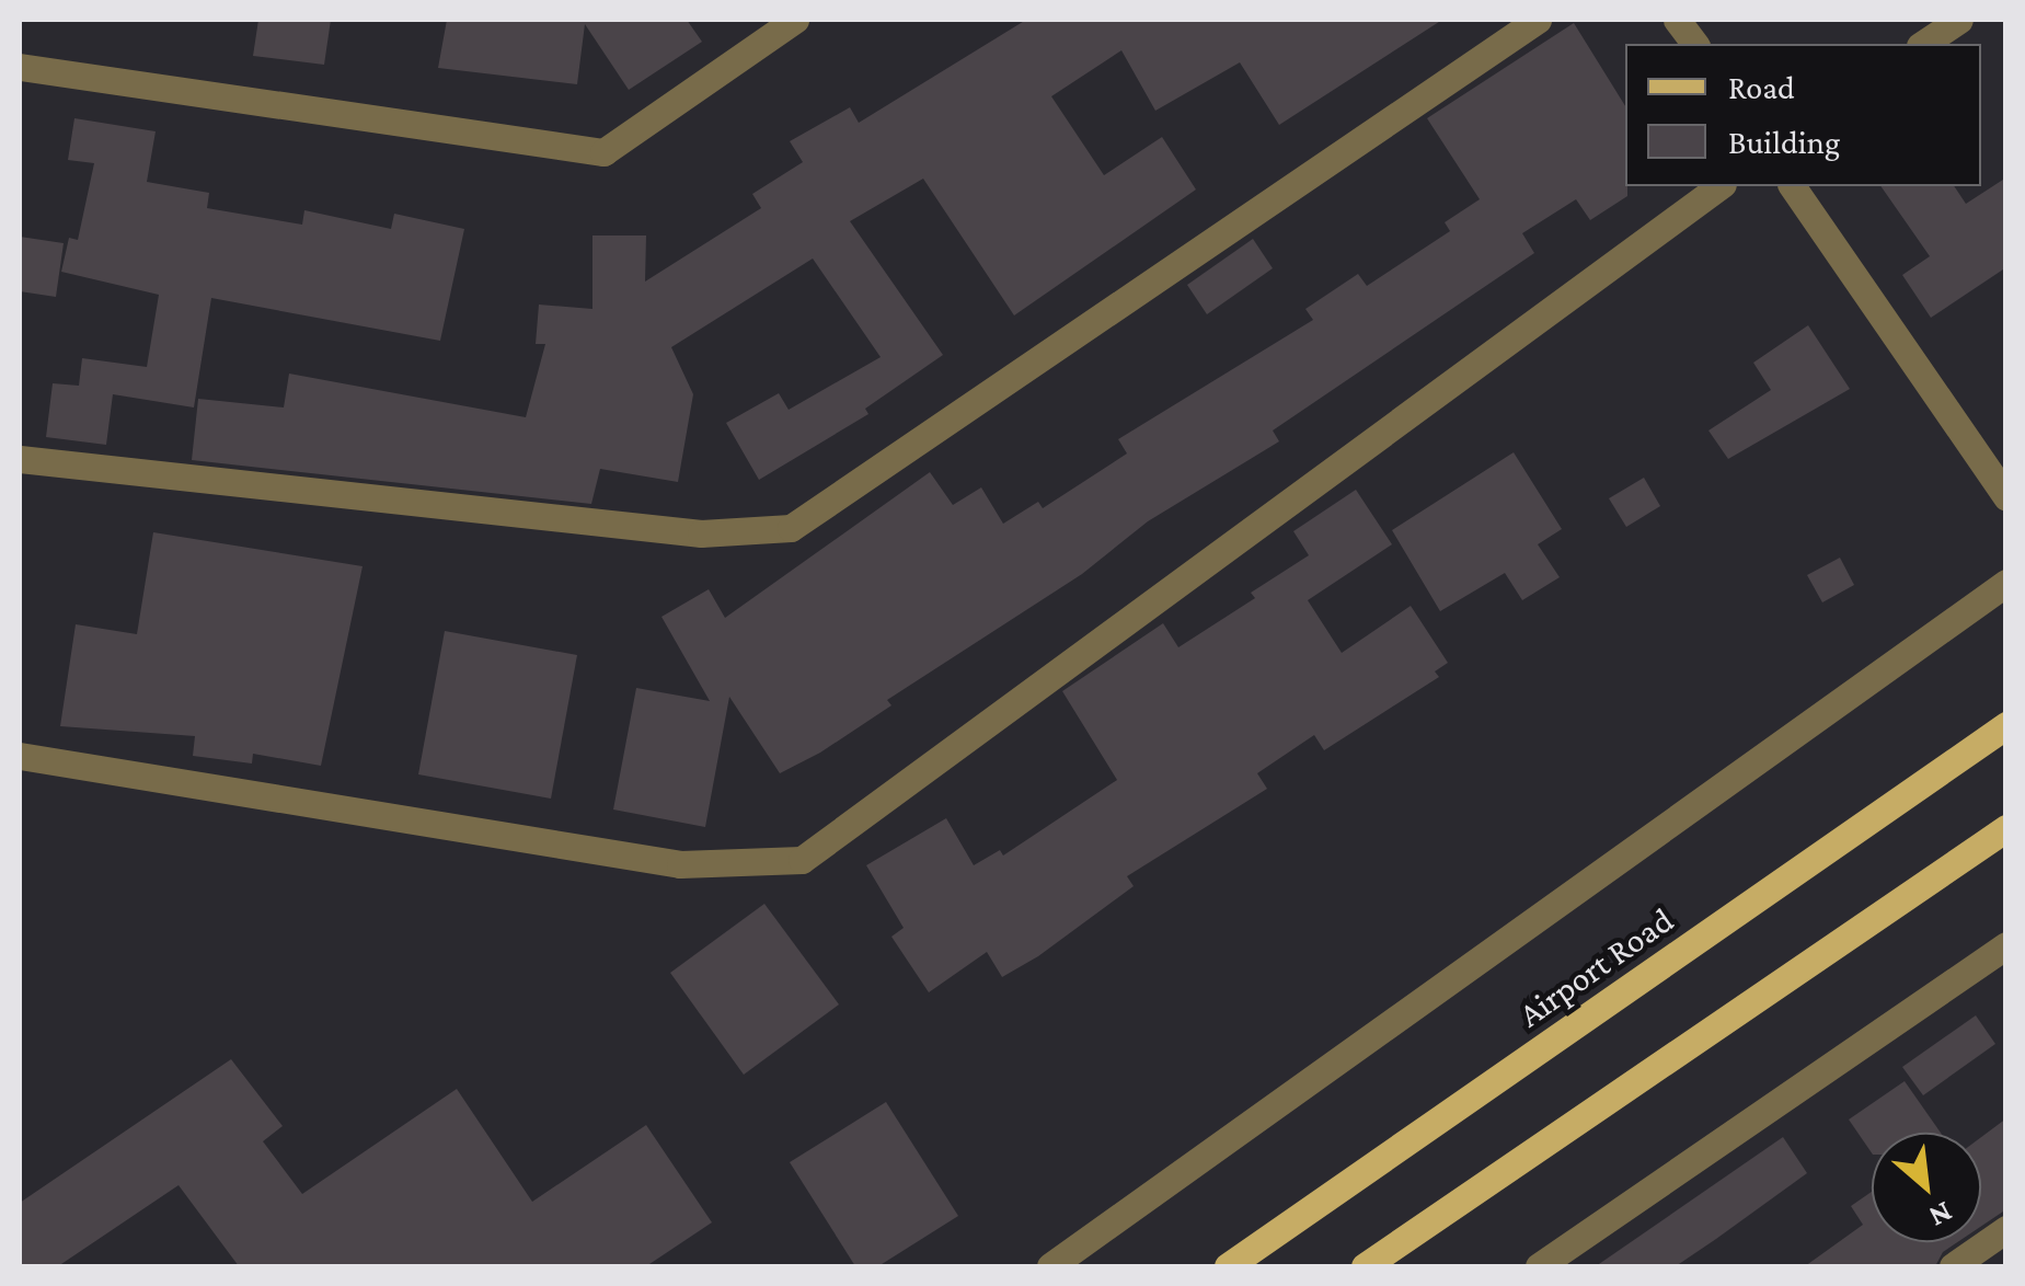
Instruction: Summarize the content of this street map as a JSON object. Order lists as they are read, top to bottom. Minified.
{"streets":{"main road":["Airport Road"]},"legend":["Road","Building"],"north":"bottom right"}
